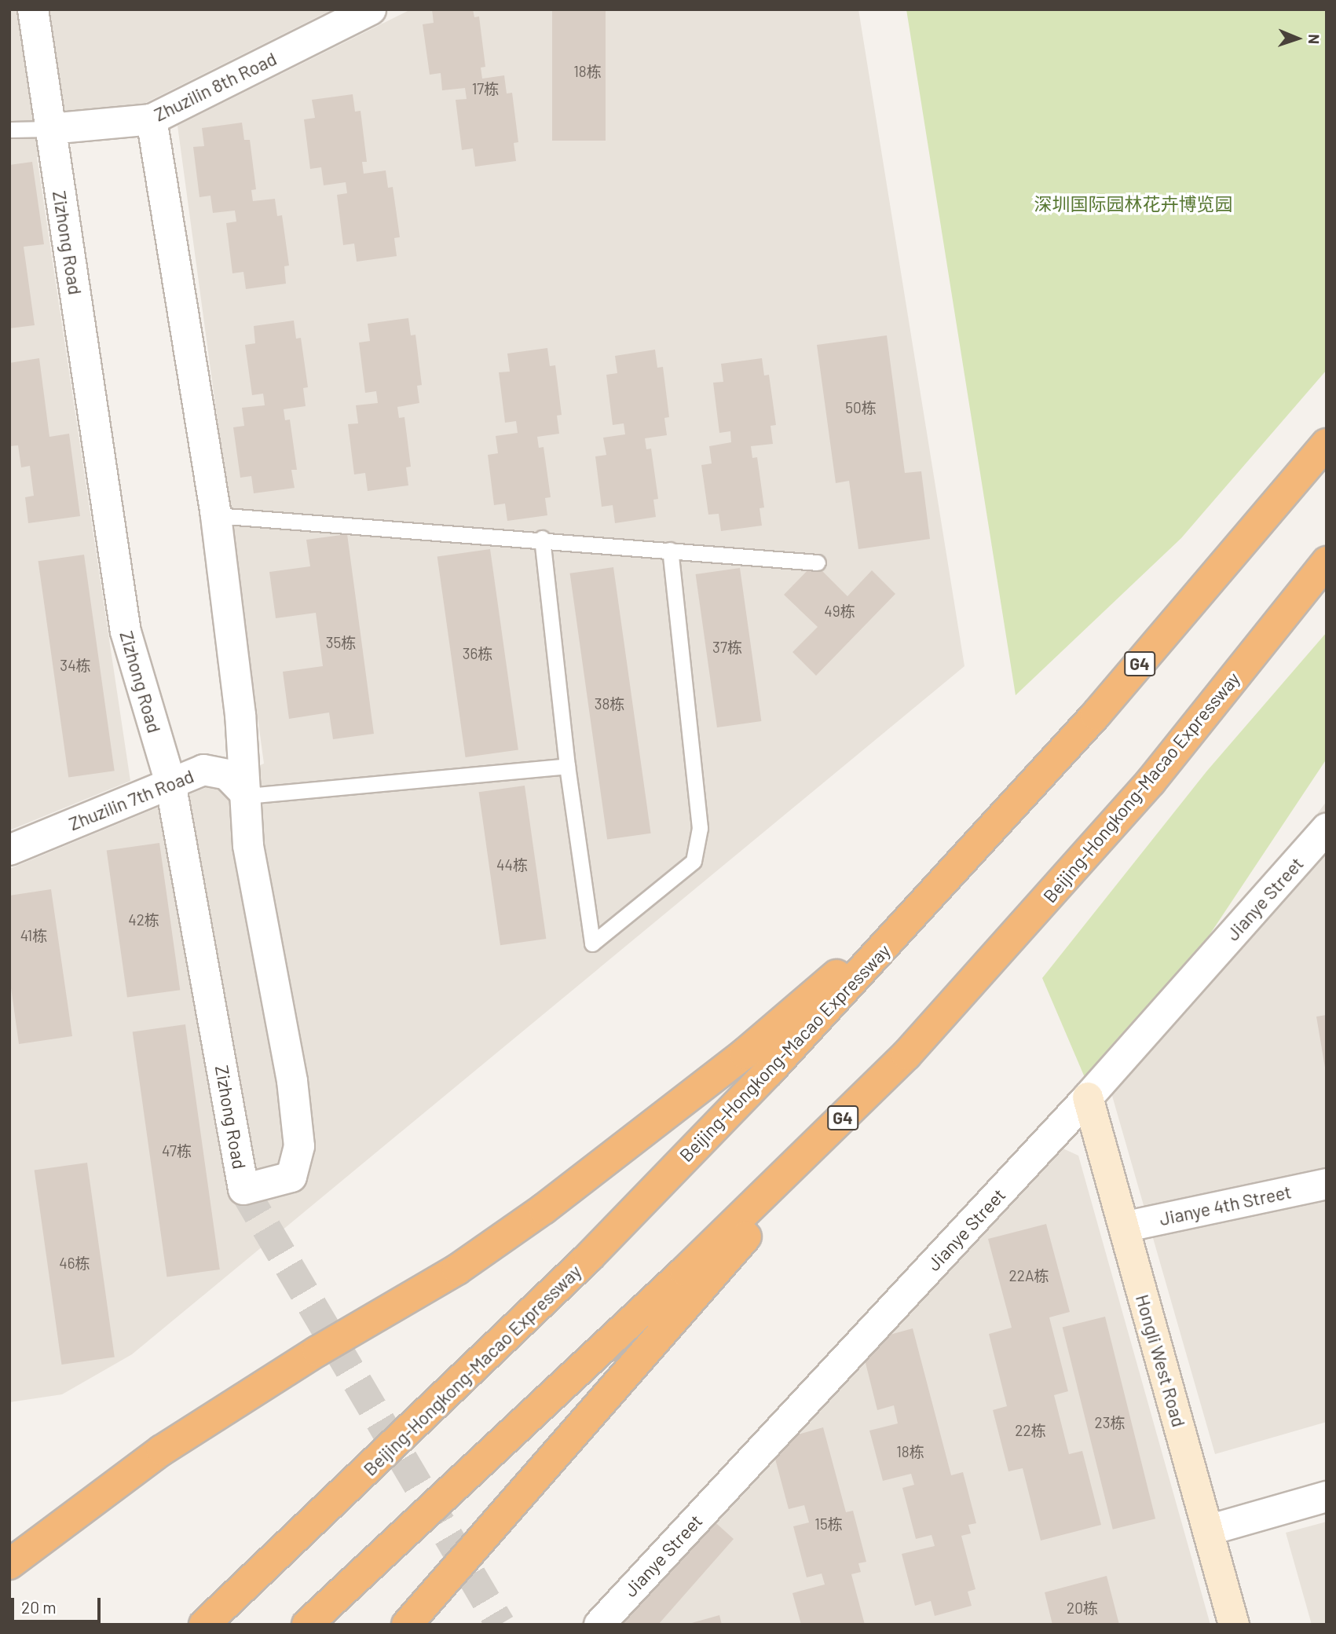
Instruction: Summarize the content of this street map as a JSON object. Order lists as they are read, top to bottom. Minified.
{"streets":{"highway":["G4","Beijing-Hongkong-Macao Expressway"],"main road":["Hongli West Road"],"street":["Zhuzilin 8th Road","Zizhong Road","Zhuzilin 7th Road","Jianye Street","Jianye 4th Street"]},"crossings":[["Zhuzilin 8th Road","Zizhong Road"],["Zizhong Road","Zhuzilin 7th Road"],["Jianye Street","Hongli West Road"],["Jianye 4th Street","Hongli West Road"]],"parks":["深圳国际园林花卉博览园"],"house_numbers":["18栋","17栋","50栋","49栋","35栋","37栋","36栋","34栋","38栋","44栋","42栋","41栋","47栋","46栋","22A栋","23栋","22栋","18栋","15栋","20栋"],"scale_bar":"20 m","north":"right"}
